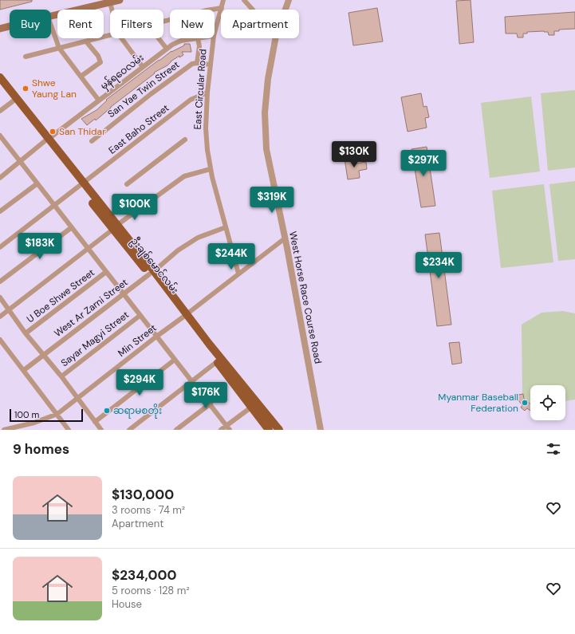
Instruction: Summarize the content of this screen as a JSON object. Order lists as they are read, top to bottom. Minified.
{"streets":{"main road":["ဦးချစ်မောင်လမ်း"],"street":["မှန်ရဝေလမ်း","San Yae Twin Street","East Circular Road","East Baho Street","U Boe Shwe Street","West Horse Race Course Road","West Ar Zarni Street","Sayar Magyi Street","Min Street"]},"crossings":[["မှန်ရဝေလမ်း","ဦးချစ်မောင်လမ်း"],["East Circular Road","East Baho Street"],["East Circular Road","West Ar Zarni Street"],["East Circular Road","Min Street"],["East Baho Street","ဦးချစ်မောင်လမ်း"],["ဦးချစ်မောင်လမ်း","West Ar Zarni Street"],["ဦးချစ်မောင်လမ်း","Min Street"],["West Horse Race Course Road","Min Street"]],"places":["Shwe Yaung Lan","San Thidar","Myanmar Baseball Federation","ဆရာမစတိုး"],"scale_bar":"100 m","page":{"chip":["Buy","Rent","Filters","New","Apartment"],"price":["$130K","$297K","$319K","$100K","$183K","$244K","$234K","$294K","$176K"],"scale":"100 m","heading":"9 homes","list":[{"name":"$130,000","note":"3 rooms · 74 m² · Apartment"},{"name":"$234,000","note":"5 rooms · 128 m² · House"}]}}
